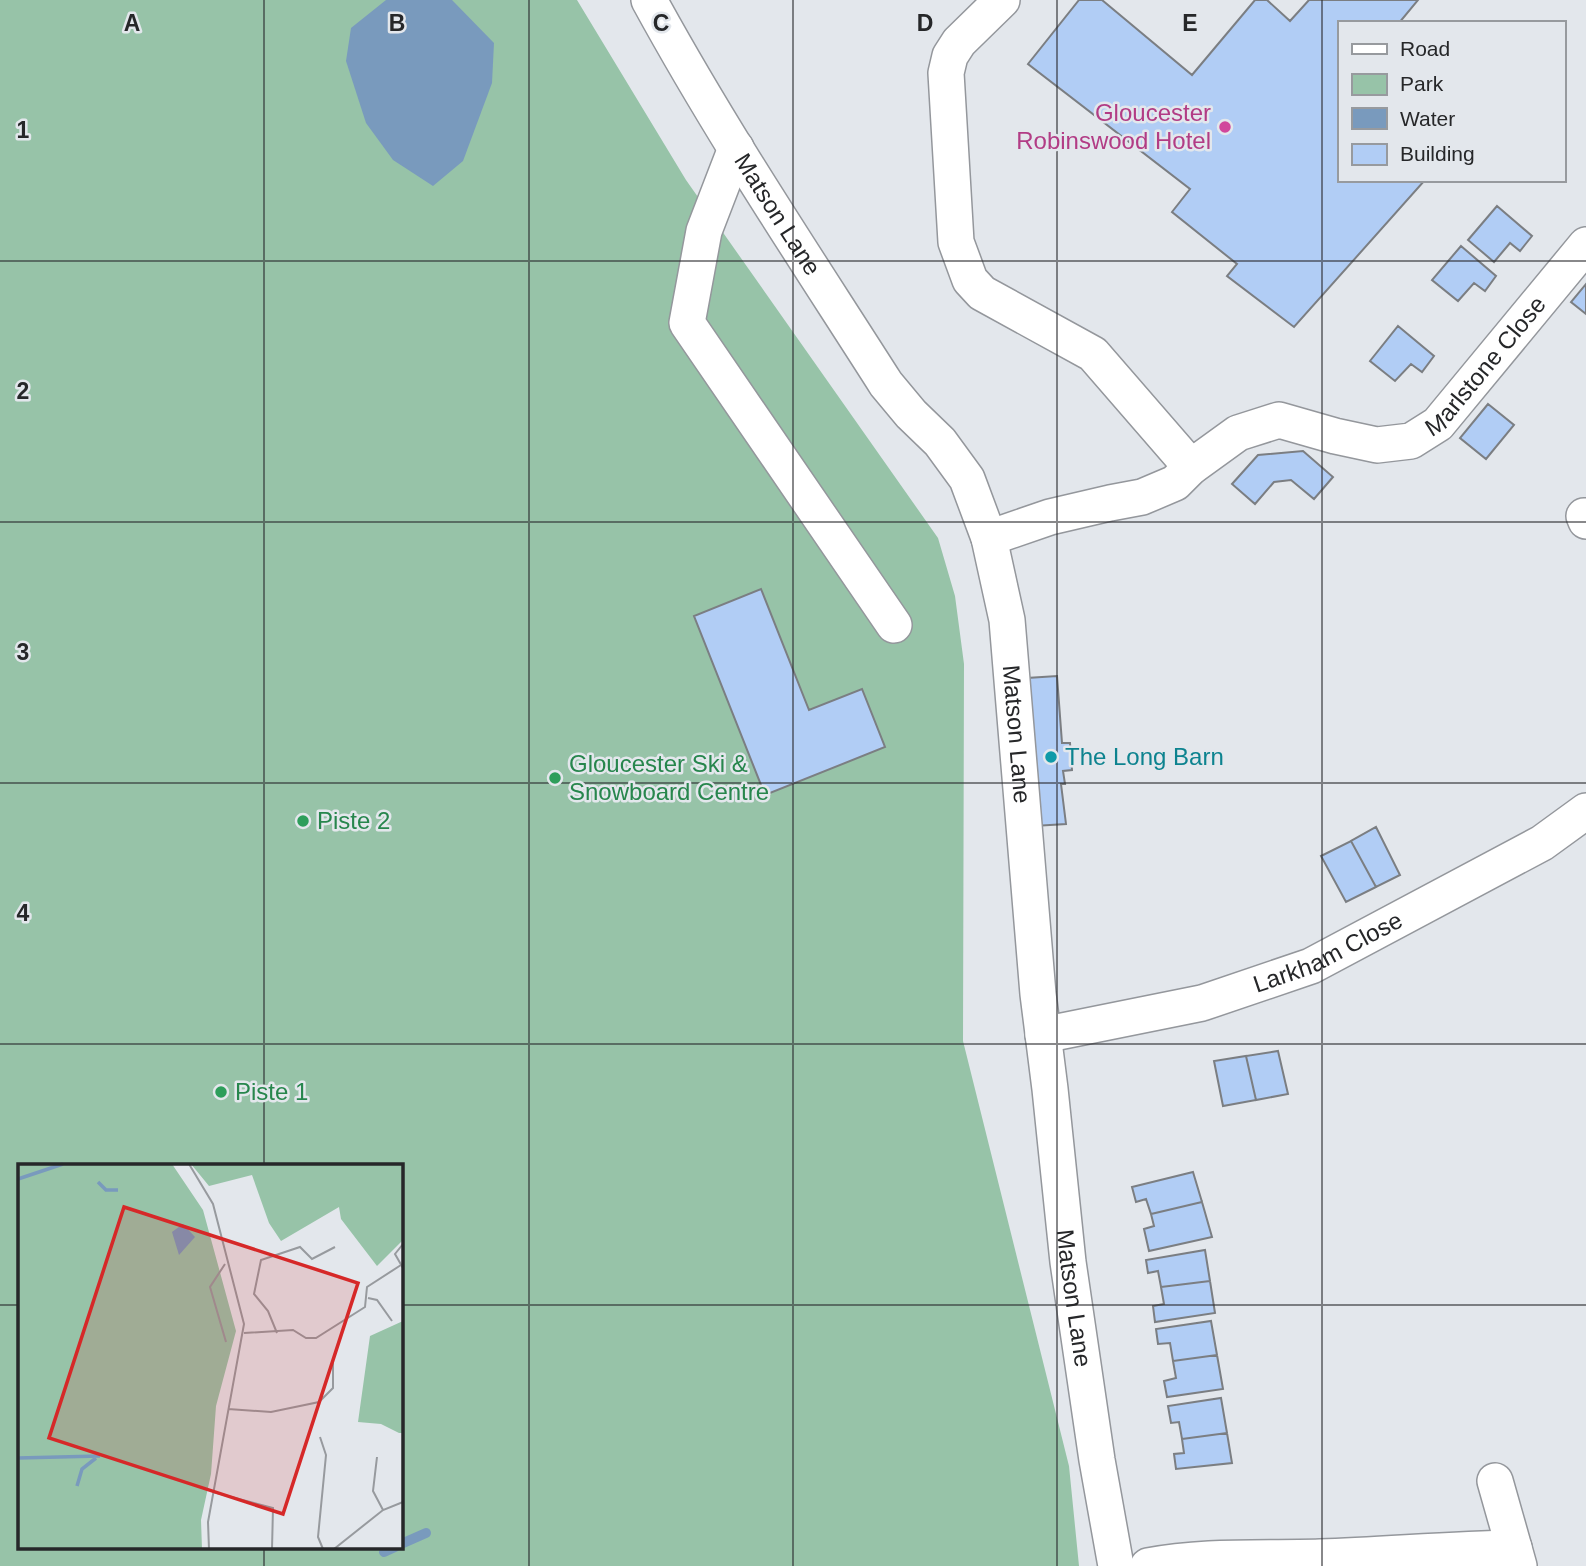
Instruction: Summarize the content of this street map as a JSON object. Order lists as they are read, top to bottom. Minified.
{"streets":{"street":["Matson Lane","Marlstone Close","Larkham Close"]},"crossings":[["Matson Lane","Marlstone Close"],["Matson Lane","Larkham Close"]],"places":["Gloucester Robinswood Hotel","The Long Barn","Gloucester Ski & Snowboard Centre","Piste 2","Piste 1"],"legend":["Road","Park","Water","Building"],"grid":{"columns":["A","B","C","D","E"],"rows":["1","2","3","4"]}}
